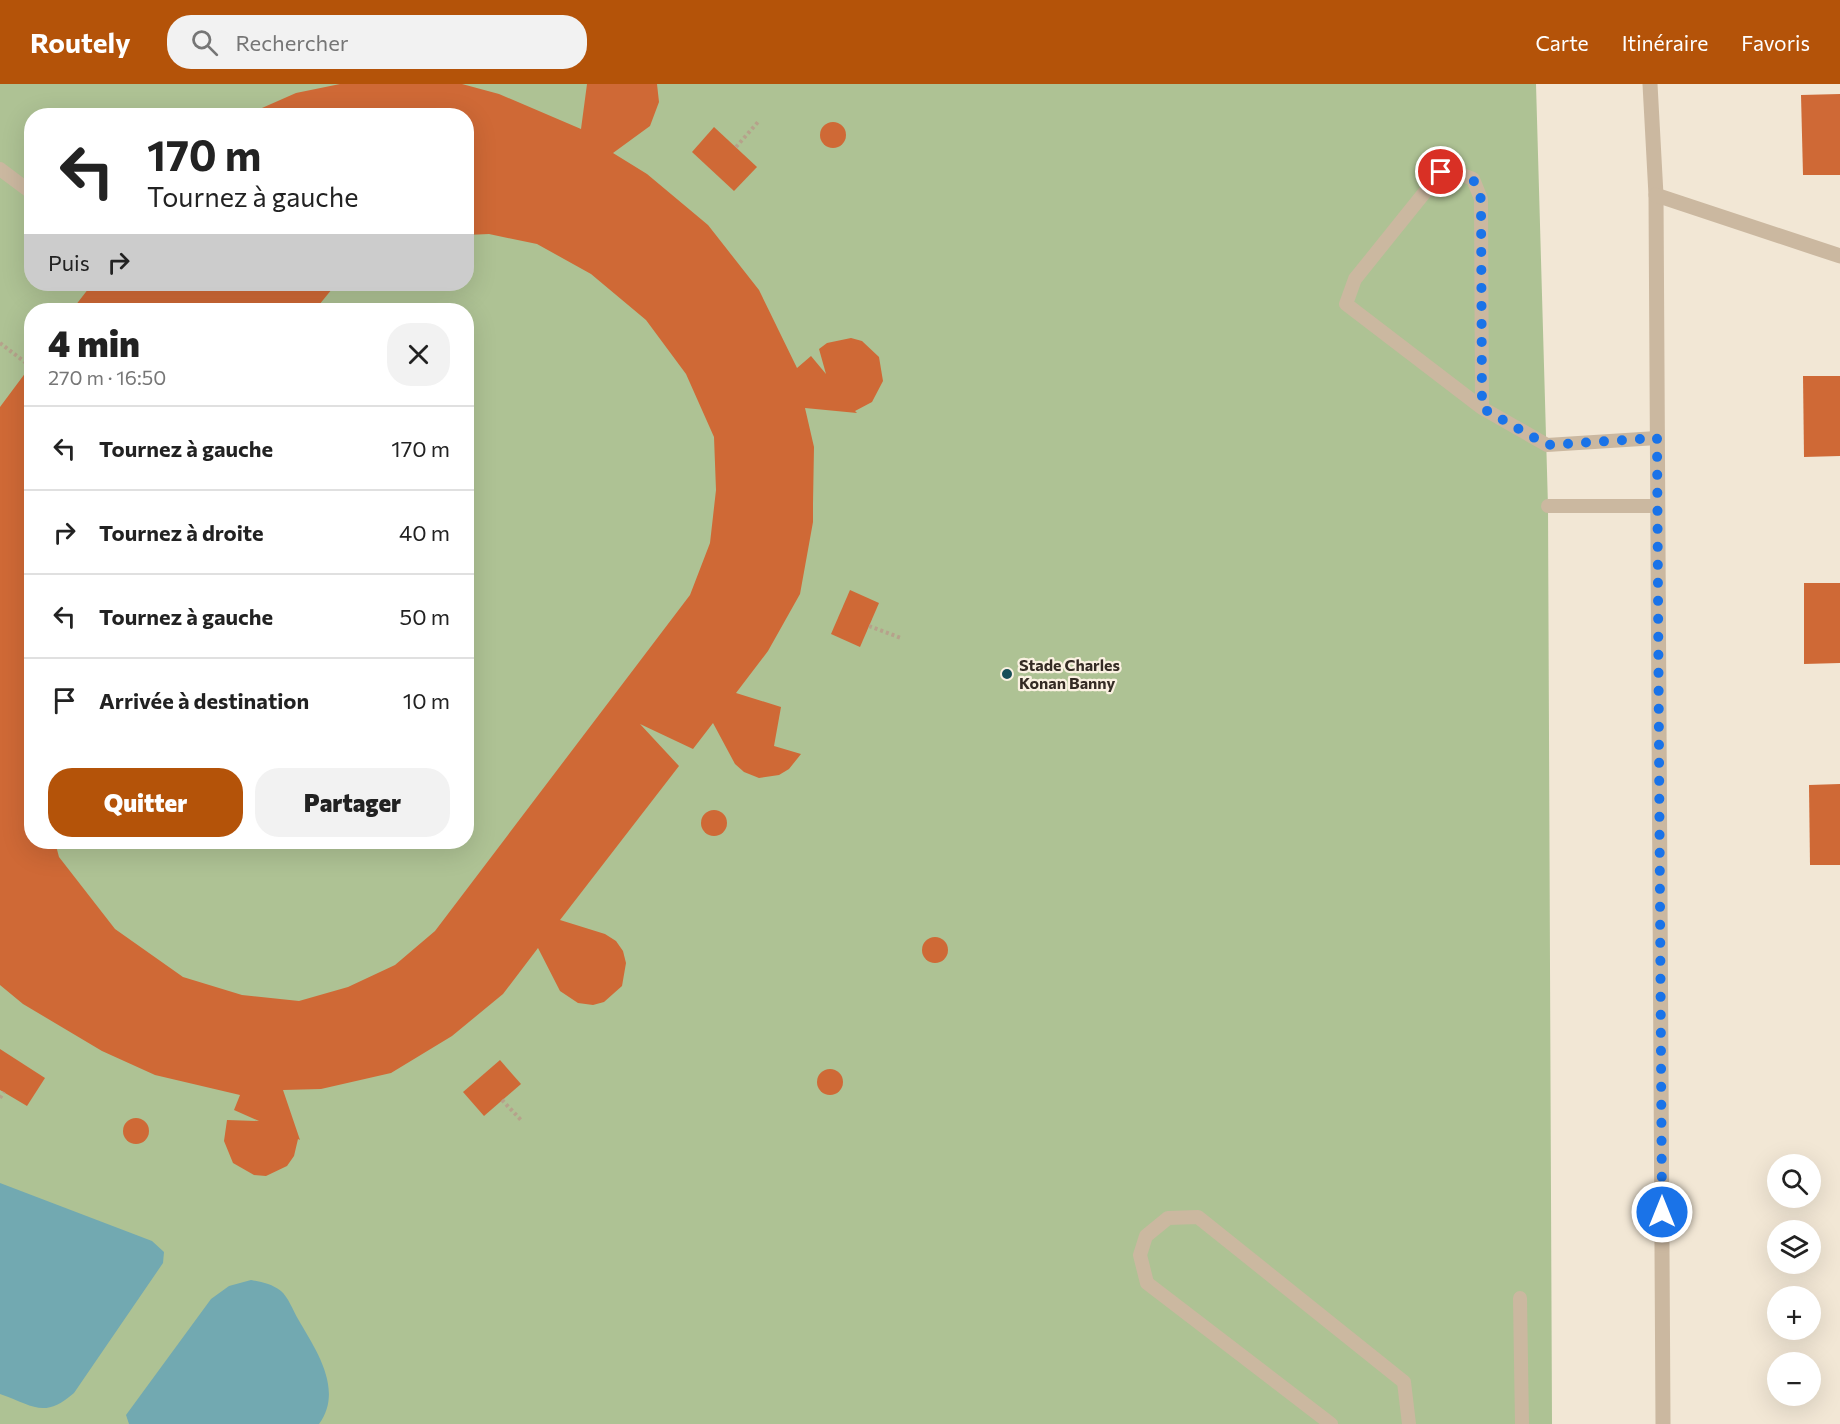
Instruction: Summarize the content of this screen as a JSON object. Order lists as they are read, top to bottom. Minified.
{"places":["Stade Charles Konan Banny"],"page":{"header":"Routely","search":"Rechercher","nav":["Carte","Itinéraire","Favoris"],"turn":["170 m","Tournez à gauche"],"then":"Puis","heading":["4 min","270 m · 16:50"],"list":[{"name":"Tournez à gauche","value":"170 m"},{"name":"Tournez à droite","value":"40 m"},{"name":"Tournez à gauche","value":"50 m"},{"name":"Arrivée à destination","value":"10 m"}],"buttons":["Quitter","Partager"],"map_buttons":["+","−"]}}
